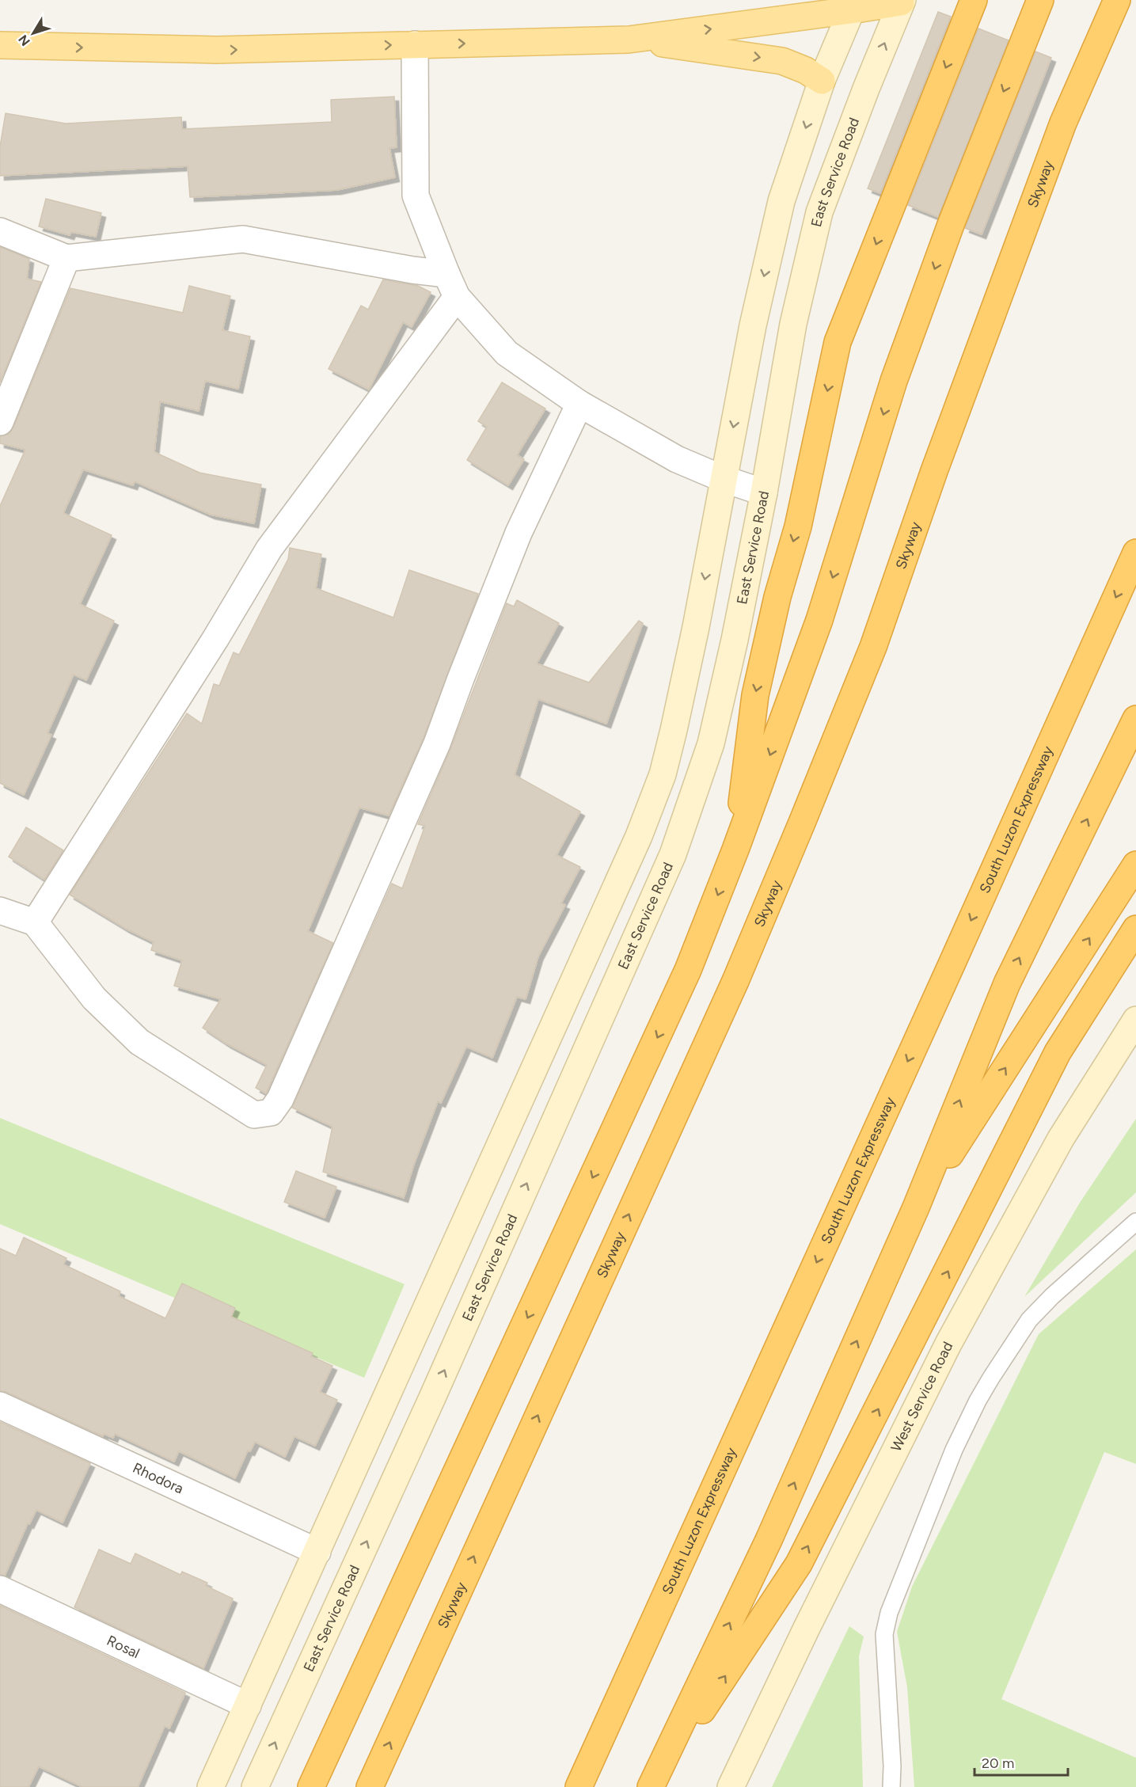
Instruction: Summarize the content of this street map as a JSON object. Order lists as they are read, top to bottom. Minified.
{"streets":{"highway":["Skyway","South Luzon Expressway"],"main road":["East Service Road","West Service Road"],"street":["Rhodora","Rosal"]},"scale_bar":"20 m","north":"bottom left"}
